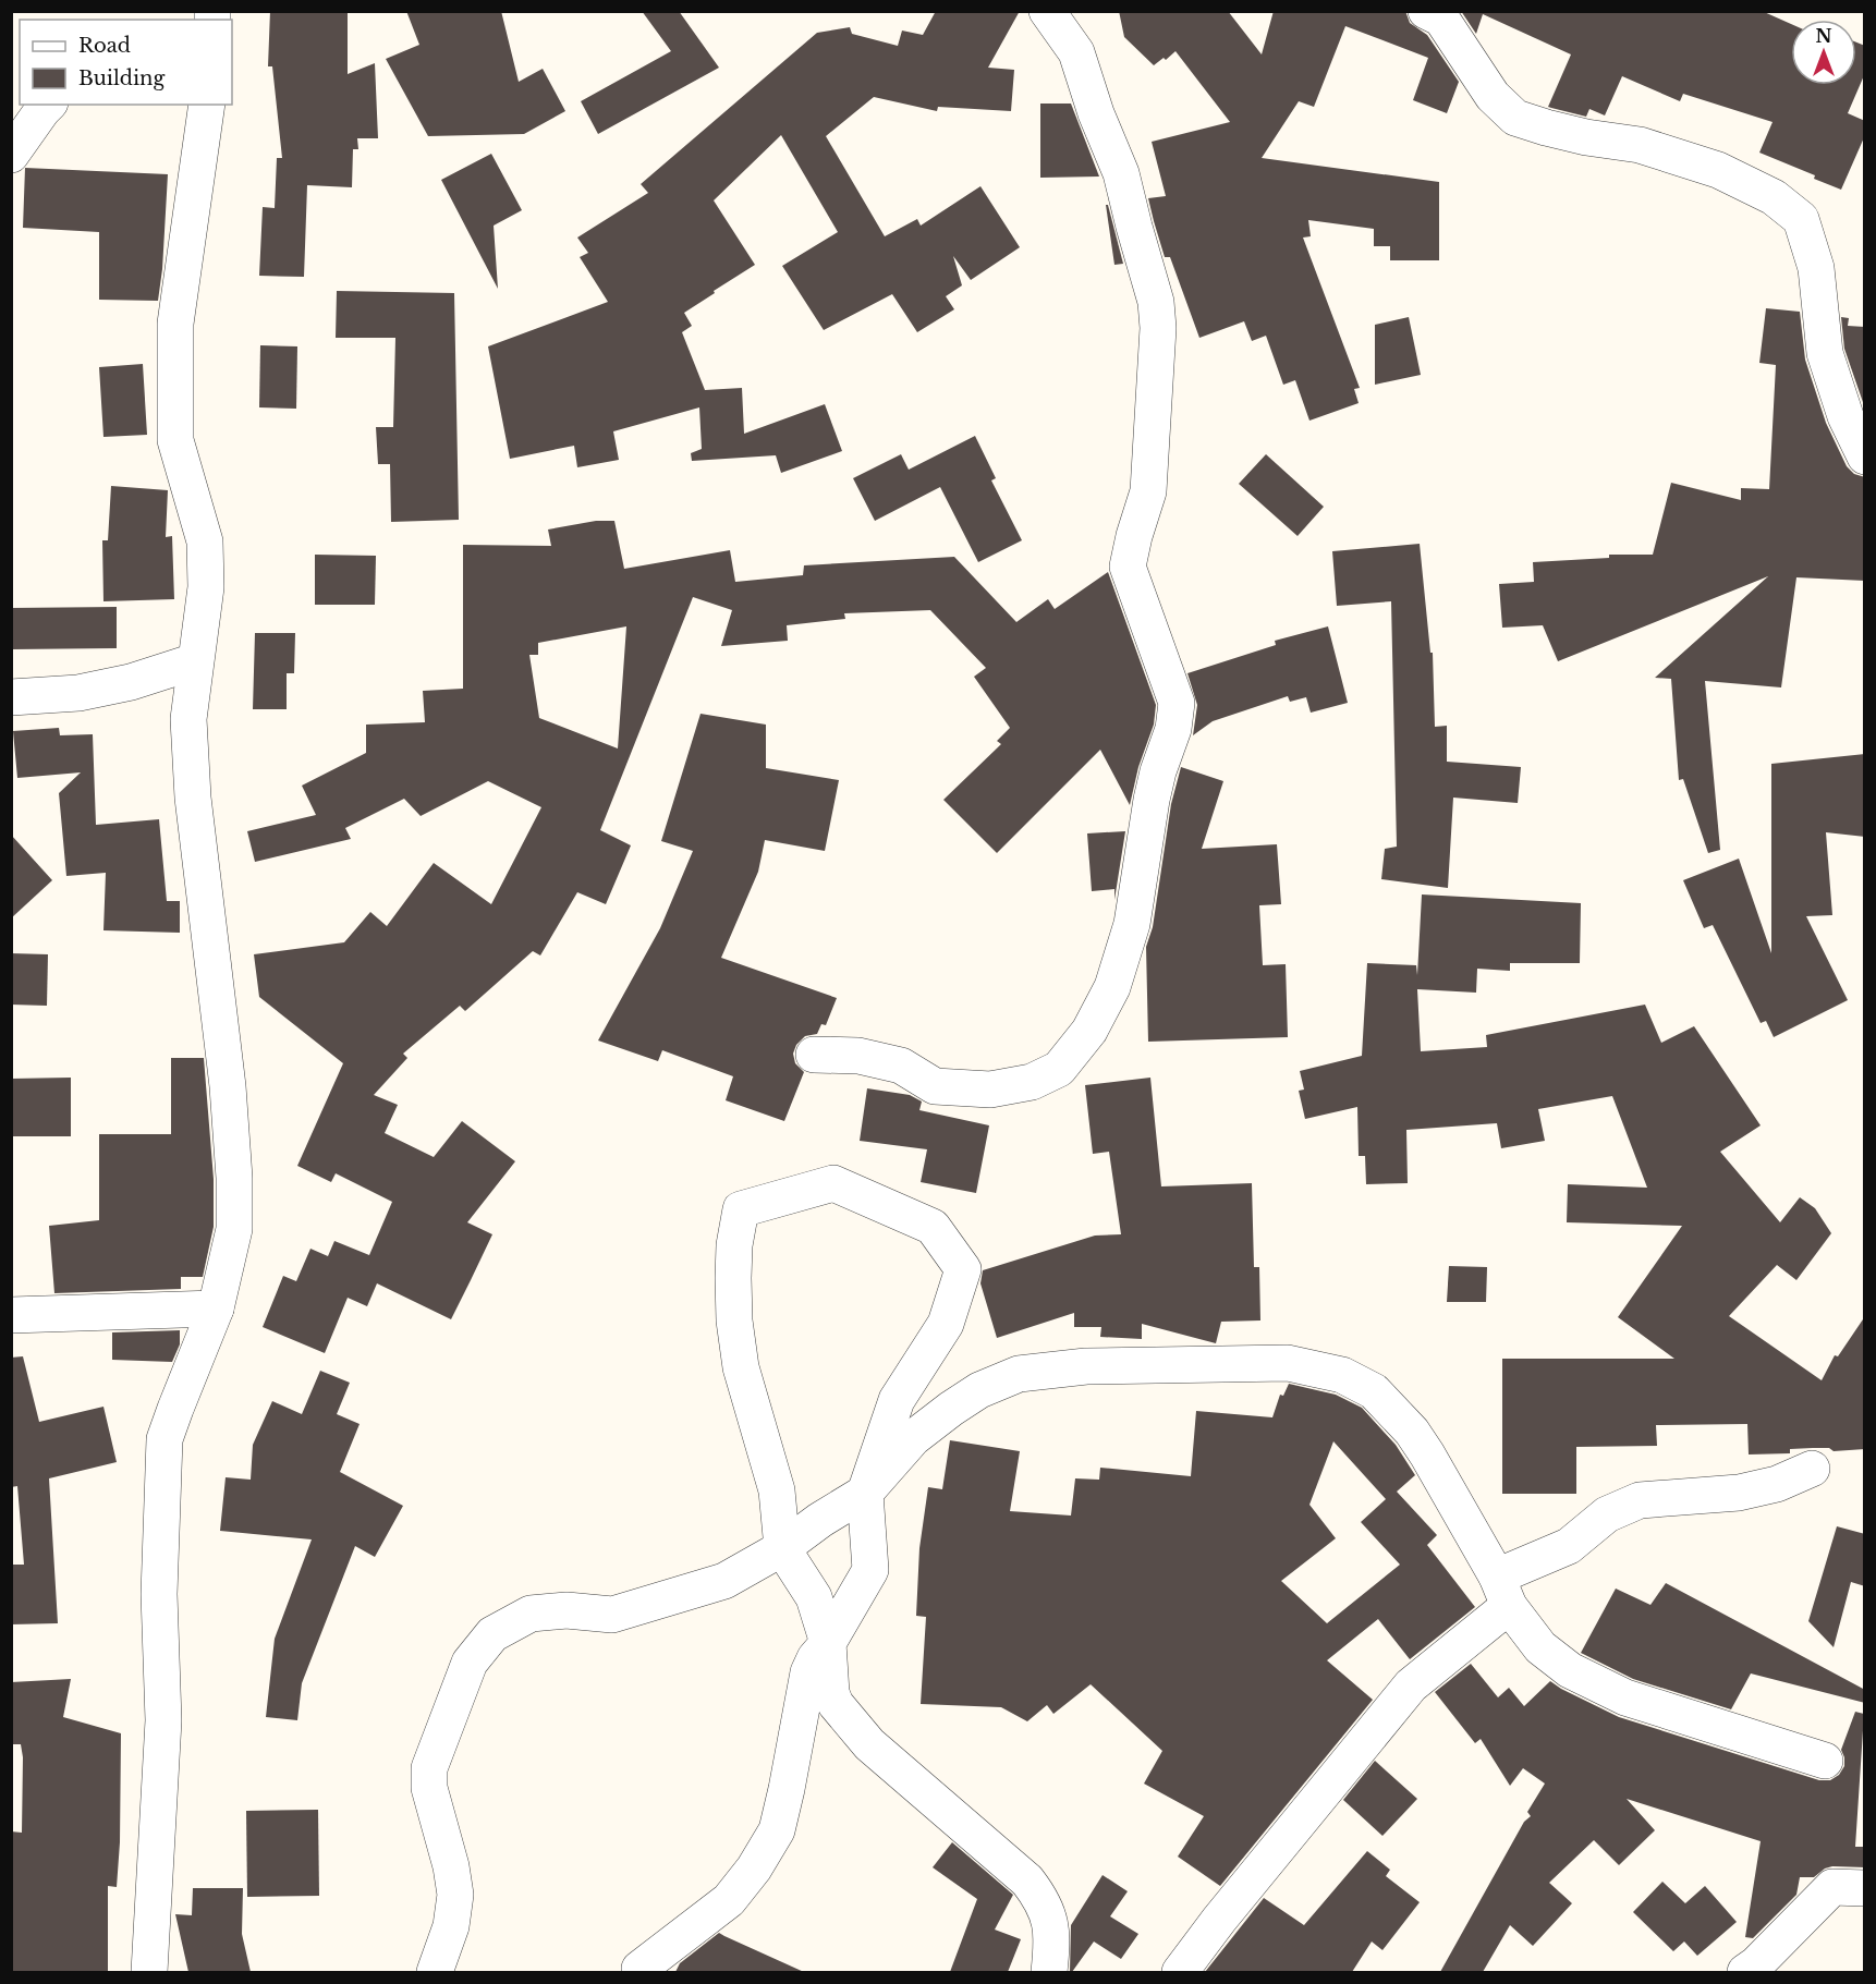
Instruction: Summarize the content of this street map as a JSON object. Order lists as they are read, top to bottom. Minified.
{"legend":["Road","Building"],"north":"top"}
